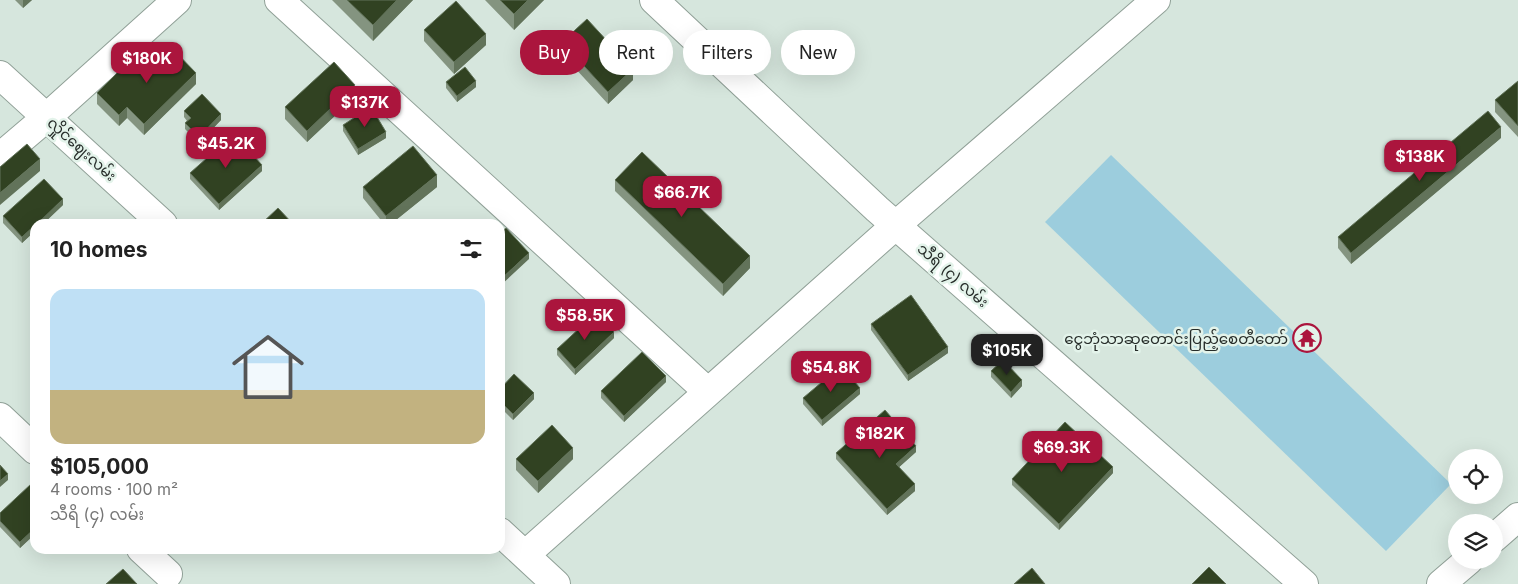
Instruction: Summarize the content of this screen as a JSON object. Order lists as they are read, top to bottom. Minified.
{"streets":{"street":["လှိုင်ဈေးလမ်း","သီရိ (၄) လမ်း"]},"places":{"temple":["ငွေဘုံသာဆုတောင်းပြည့်စေတီတော်"]},"page":{"chip":["Buy","Rent","Filters","New"],"price":["$180K","$137K","$45.2K","$138K","$66.7K","$58.5K","$105K","$54.8K","$182K","$69.3K"],"heading":"10 homes","list":[{"name":"$105,000","note":"4 rooms · 100 m² · သီရိ (၄) လမ်း"}]}}
